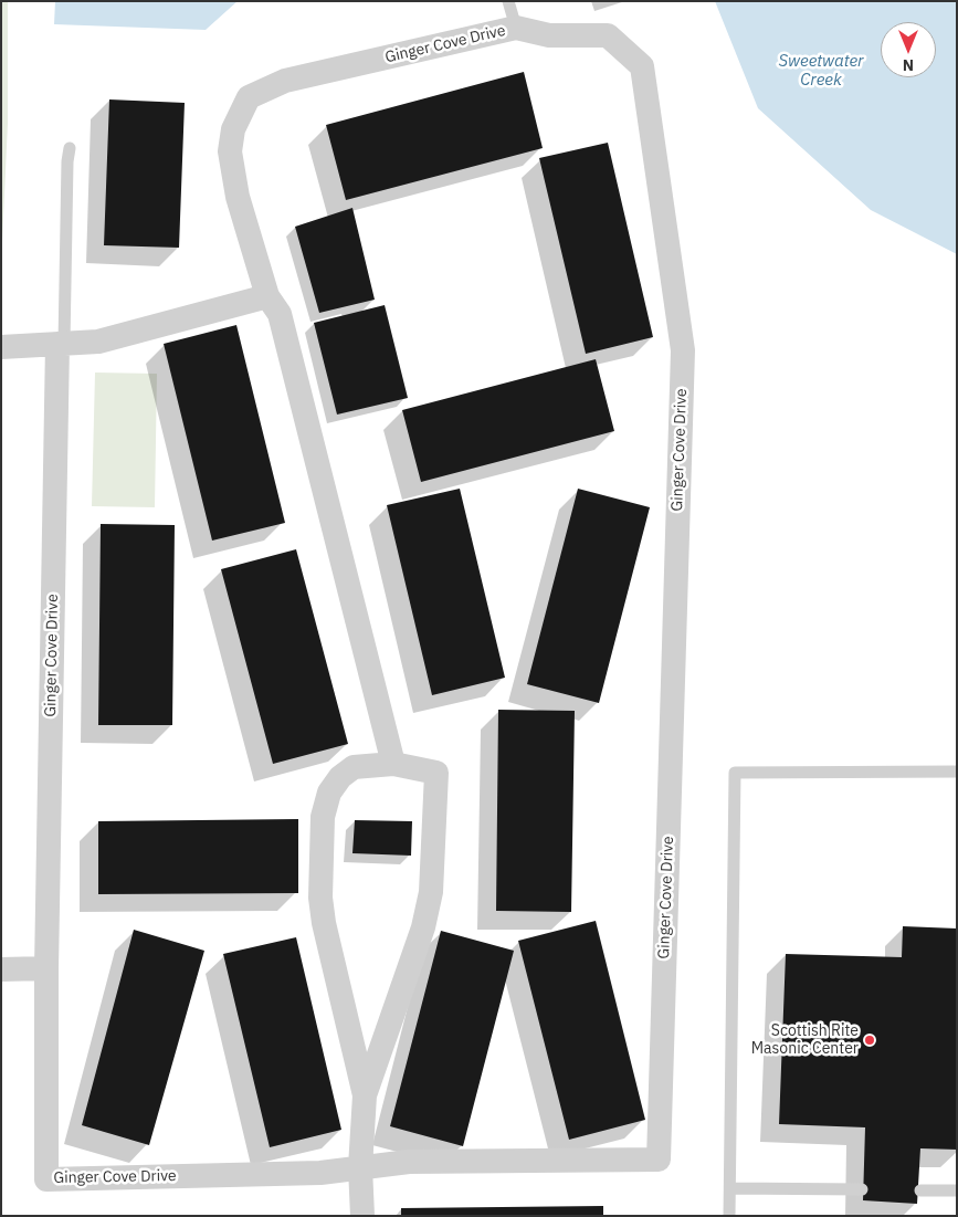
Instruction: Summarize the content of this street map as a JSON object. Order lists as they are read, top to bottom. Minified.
{"streets":{"street":["Ginger Cove Drive"]},"water":["Sweetwater Creek"],"places":["Scottish Rite Masonic Center"],"north":"bottom"}
